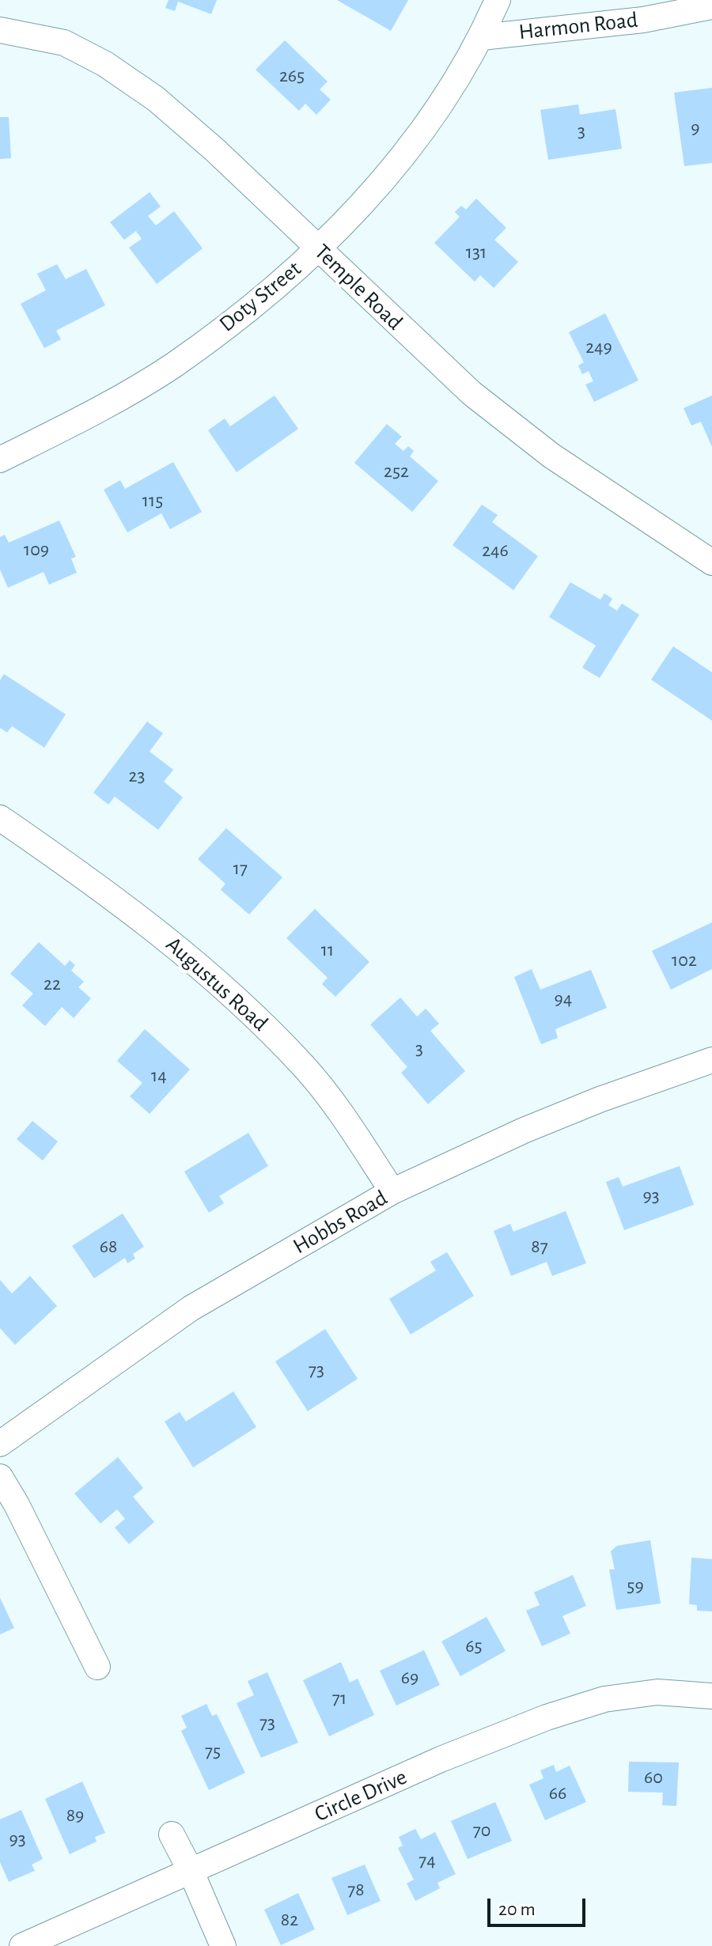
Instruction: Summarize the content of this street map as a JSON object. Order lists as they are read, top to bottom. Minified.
{"streets":{"street":["Harmon Road","Temple Road","Doty Street","Augustus Road","Hobbs Road","Circle Drive"]},"crossings":[["Harmon Road","Doty Street"],["Temple Road","Doty Street"],["Augustus Road","Hobbs Road"]],"house_numbers":["265","9","3","131","249","252","115","109","246","23","17","11","102","22","94","3","14","93","68","87","73","59","65","69","71","73","75","60","66","89","70","93","74","78","82"],"scale_bar":"20 m"}
